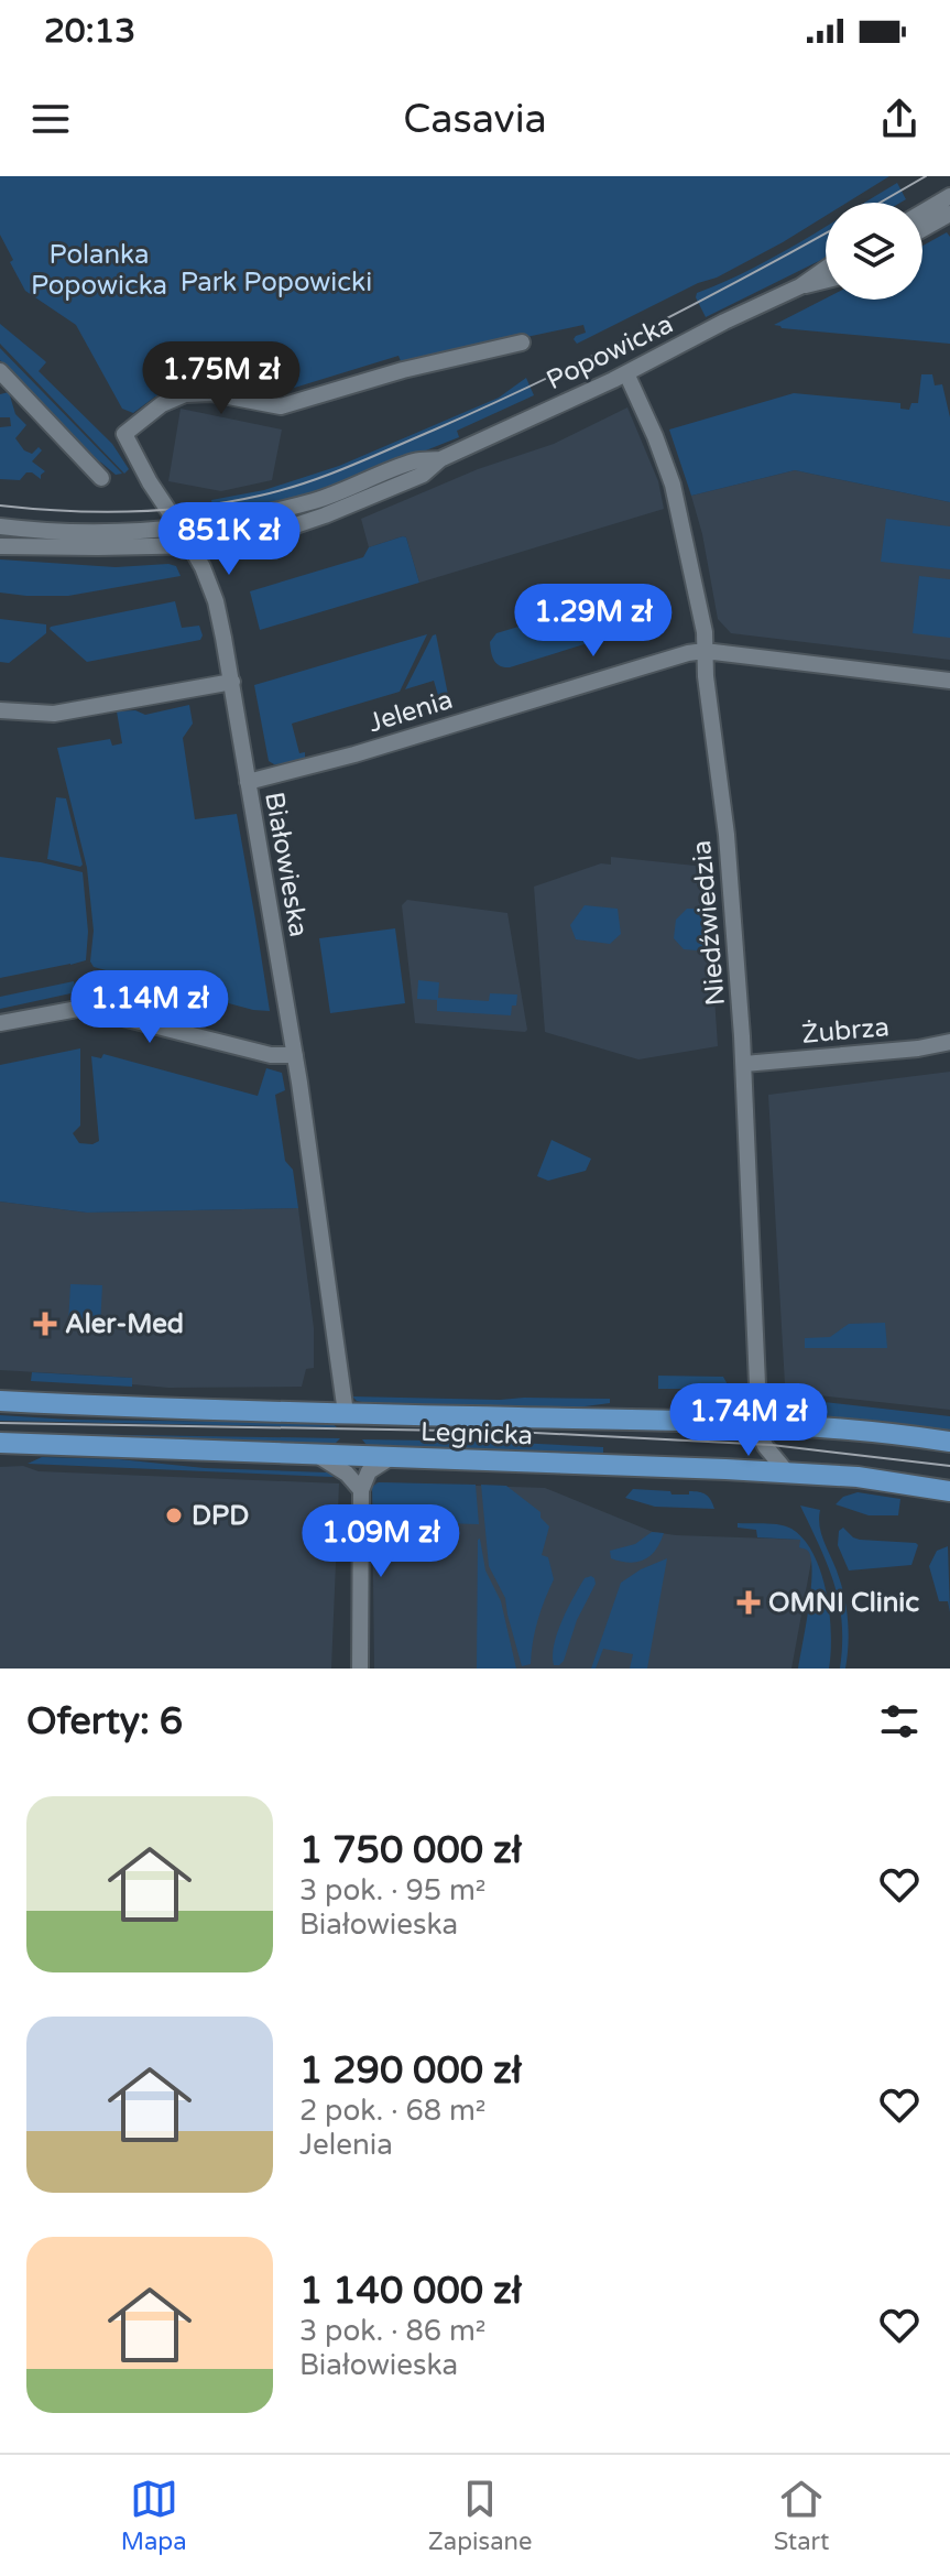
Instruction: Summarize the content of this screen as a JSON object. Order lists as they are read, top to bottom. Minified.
{"streets":{"main road":["Legnicka"],"street":["Popowicka","Jelenia","Białowieska","Niedźwiedzia","Żubrza"]},"crossings":[["Popowicka","Białowieska"],["Popowicka","Niedźwiedzia"],["Jelenia","Białowieska"],["Jelenia","Niedźwiedzia"],["Białowieska","Legnicka"],["Niedźwiedzia","Żubrza"],["Niedźwiedzia","Legnicka"]],"parks":["Polanka Popowicka","Park Popowicki"],"places":{"health":["Aler-Med","OMNI Clinic"],"other":["DPD"]},"page":{"status":"20:13","header":"Casavia","price":["1.75M zł","851K zł","1.29M zł","1.14M zł","1.74M zł","1.09M zł"],"heading":"Oferty: 6","list":[{"name":"1 750 000 zł","note":"3 pok. · 95 m² · Białowieska"},{"name":"1 290 000 zł","note":"2 pok. · 68 m² · Jelenia"},{"name":"1 140 000 zł","note":"3 pok. · 86 m² · Białowieska"}],"tabs":["Mapa","Zapisane","Start"]}}
